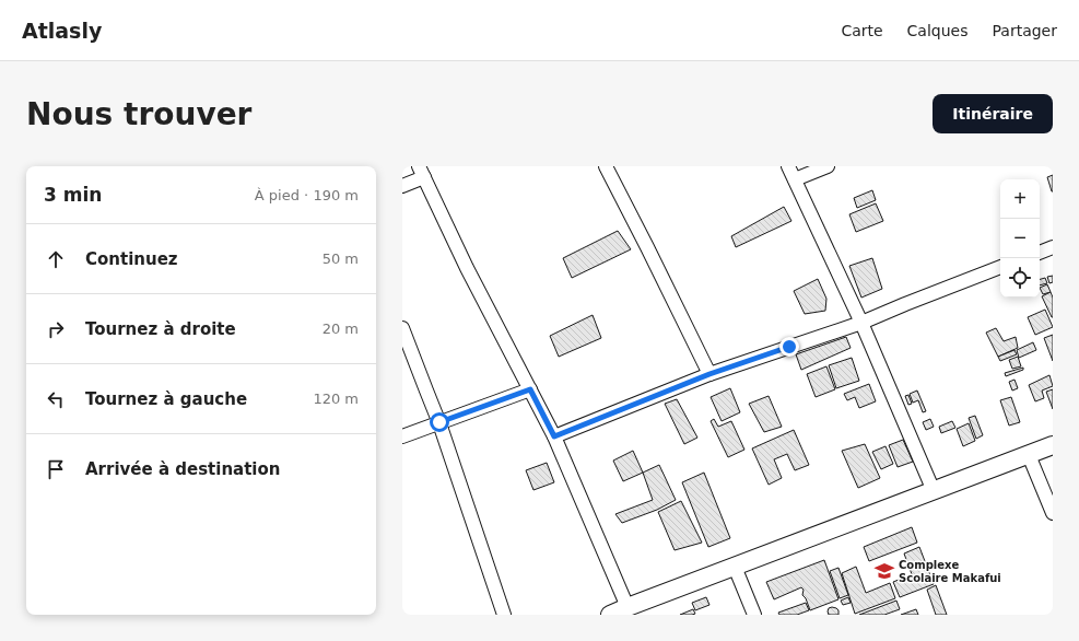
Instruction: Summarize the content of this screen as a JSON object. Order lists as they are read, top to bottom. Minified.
{"places":{"school or university":["Complexe Scolaire Makafui"]},"page":{"header":"Atlasly","nav":["Carte","Calques","Partager"],"buttons":"Itinéraire","title":"Nous trouver","heading":["3 min","À pied · 190 m"],"map_buttons":["+","−"],"list":[["Continuez","50 m"],["Tournez à droite","20 m"],["Tournez à gauche","120 m"],"Arrivée à destination"]}}
